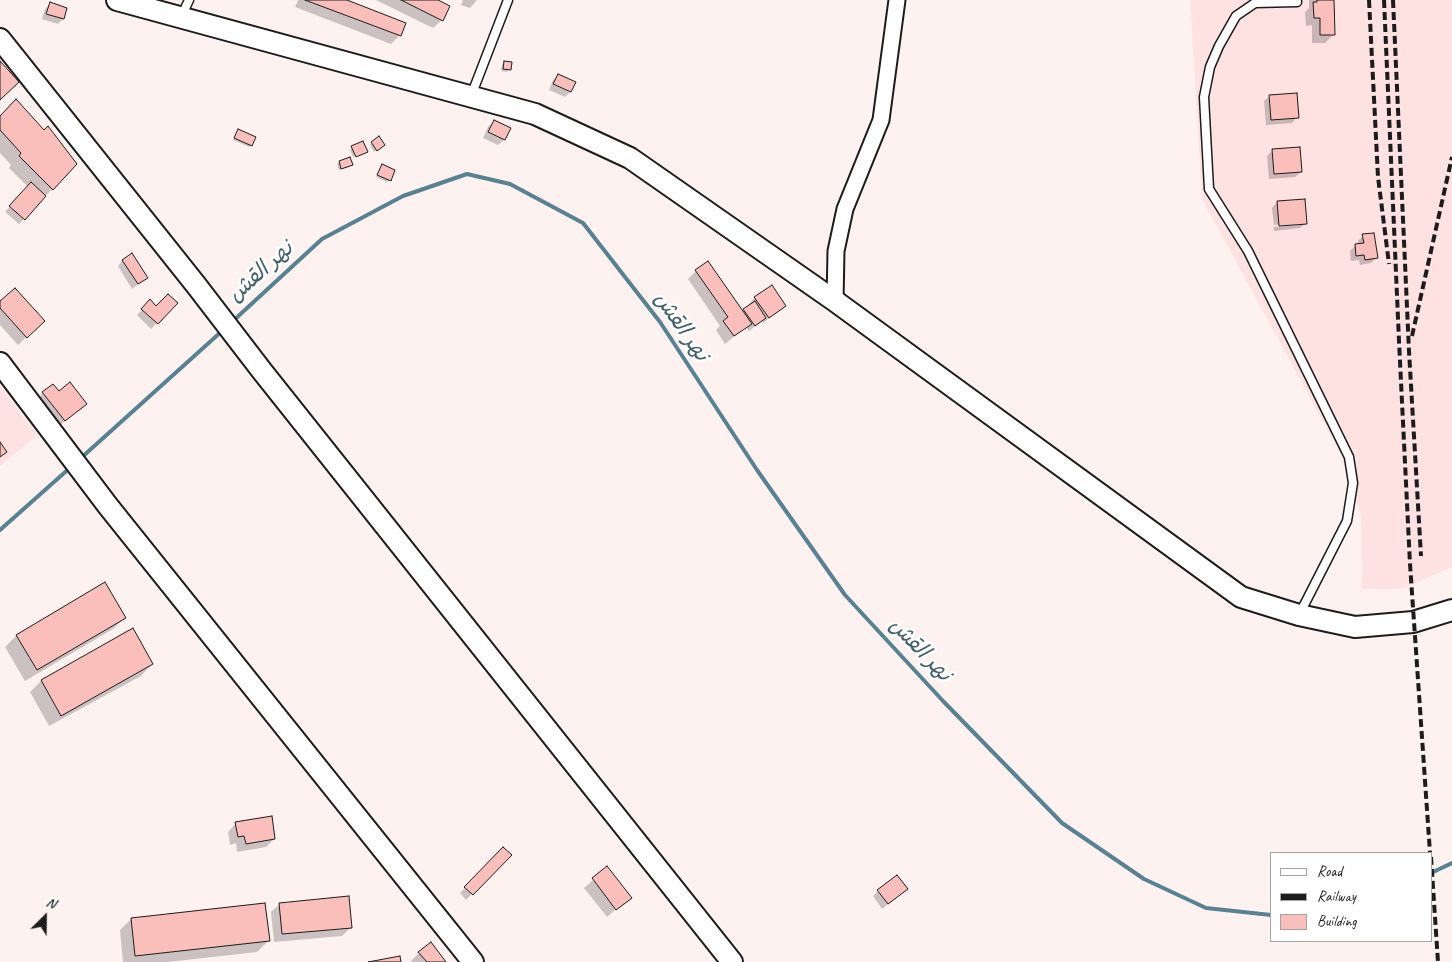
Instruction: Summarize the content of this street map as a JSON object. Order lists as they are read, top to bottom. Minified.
{"water":["نهر القش"],"legend":["Road","Railway","Building"],"north":"top right"}
